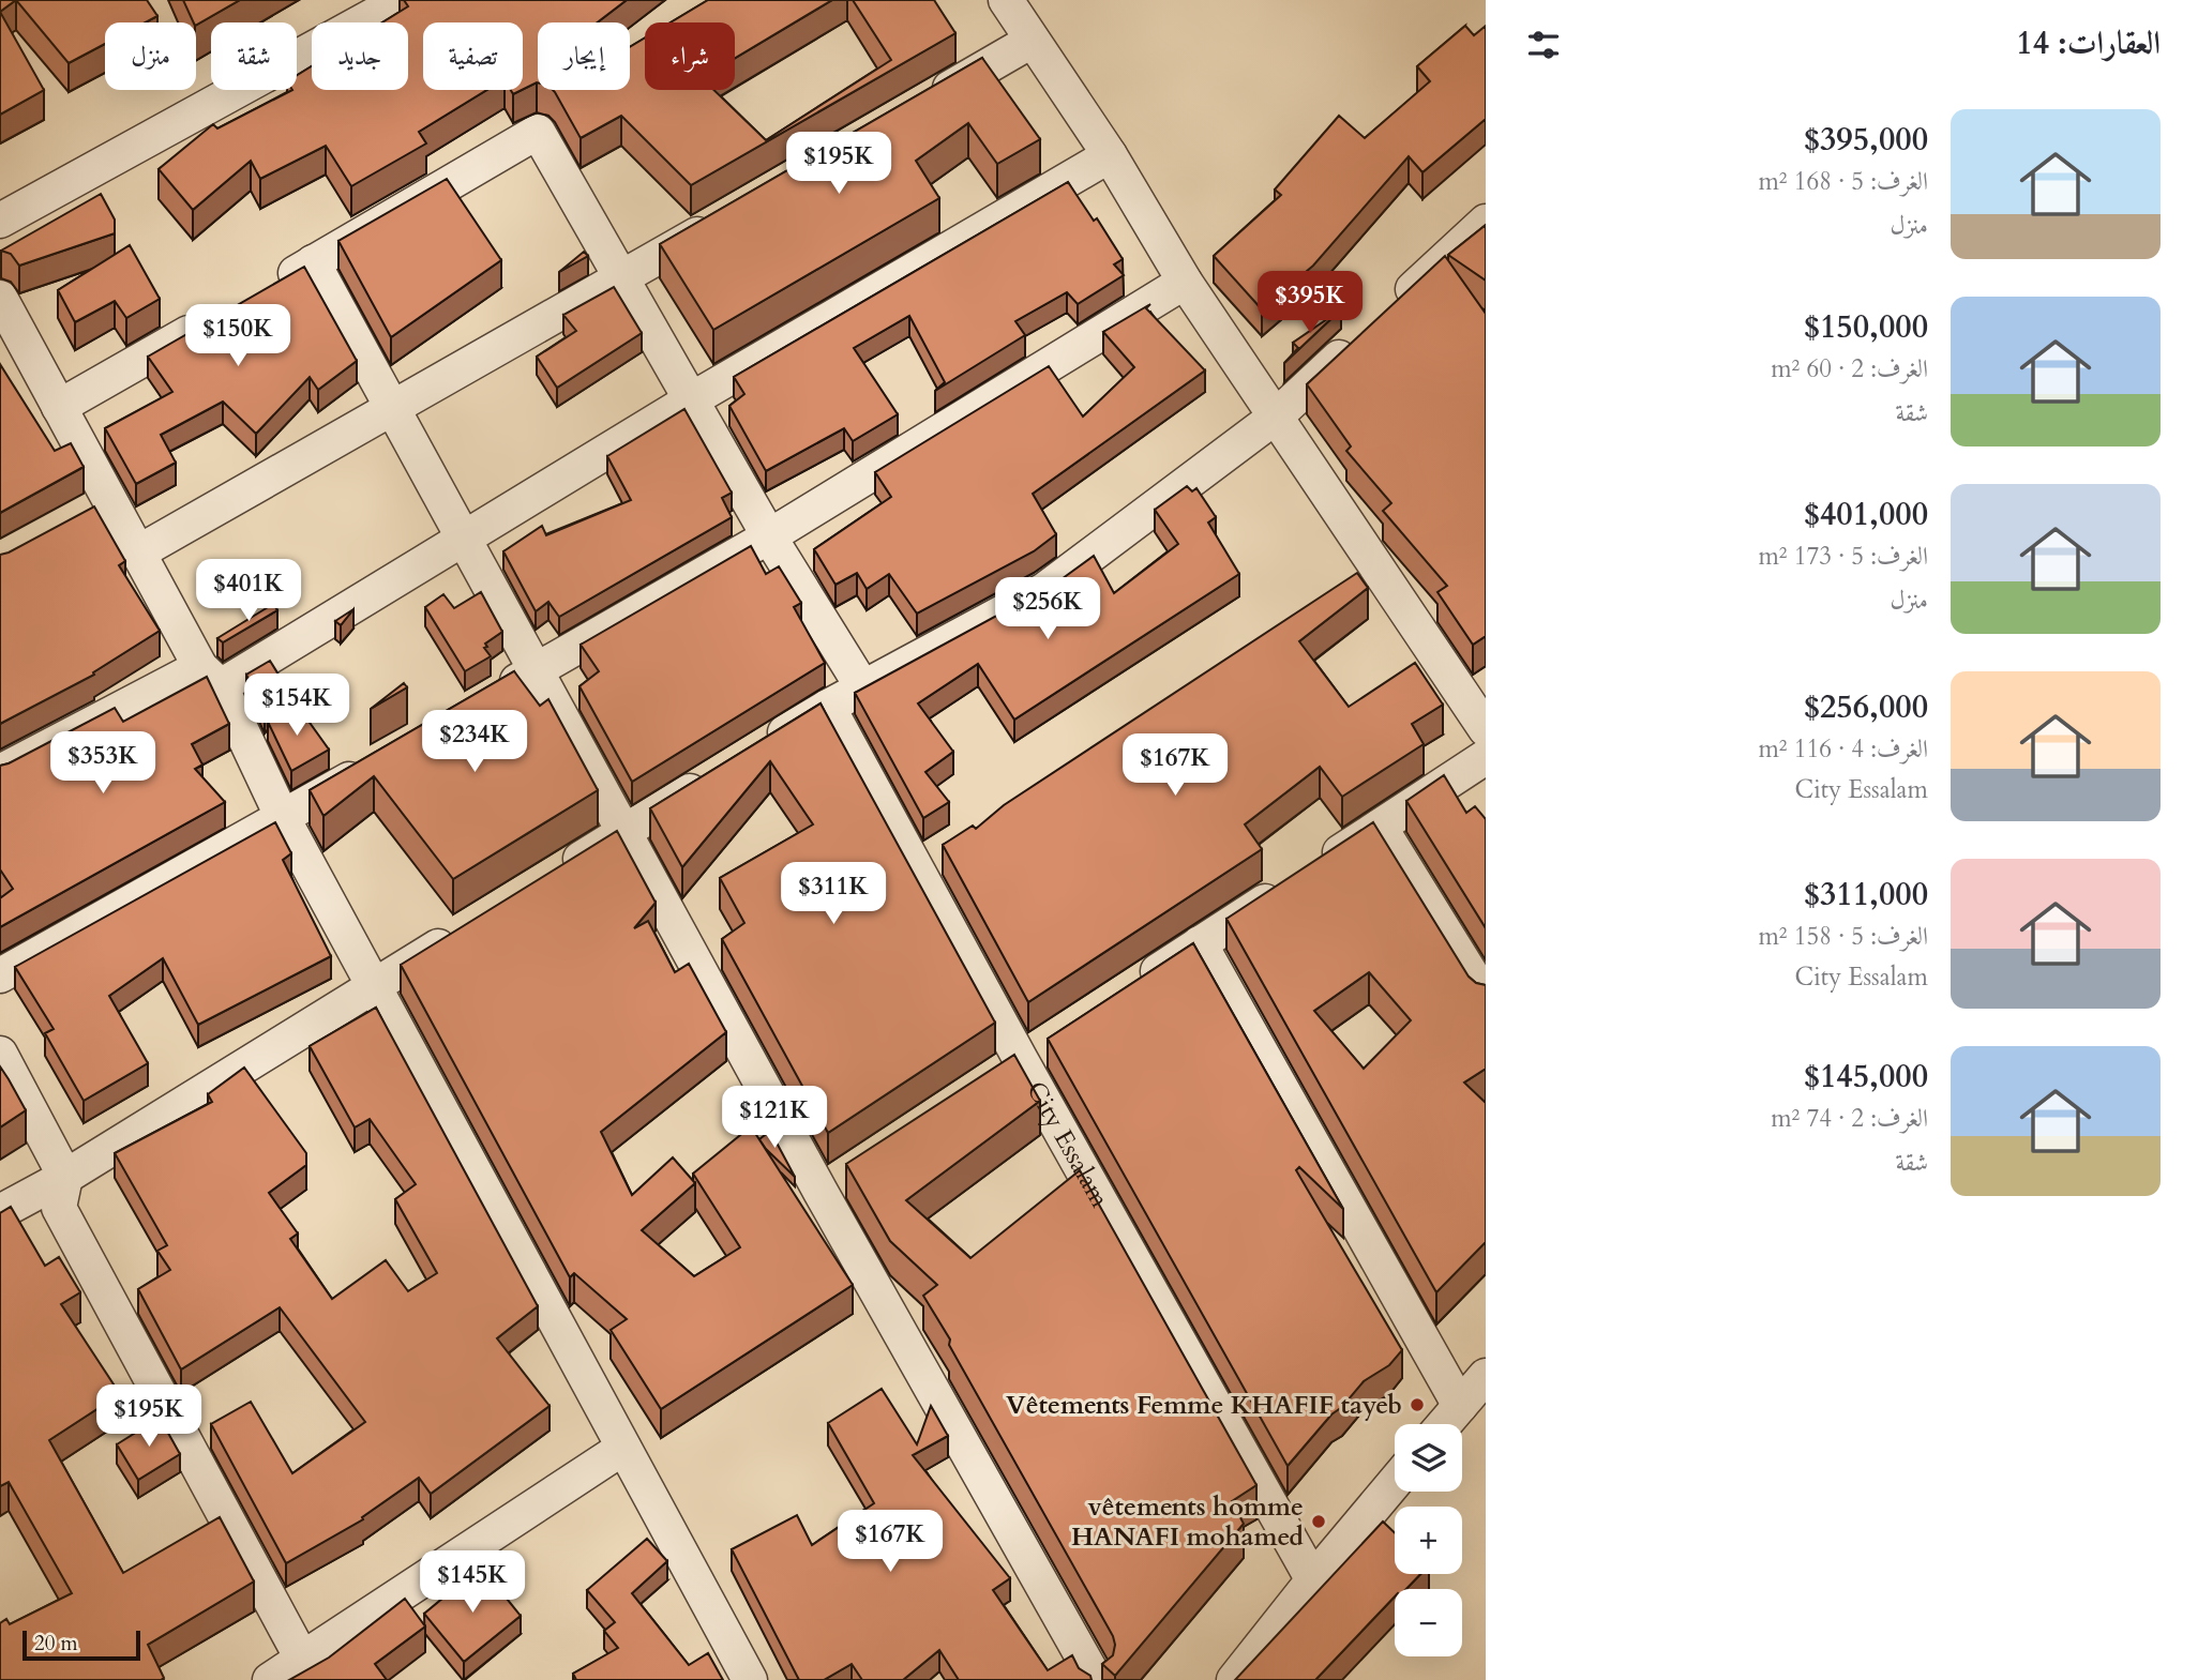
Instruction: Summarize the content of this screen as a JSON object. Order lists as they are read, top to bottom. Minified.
{"streets":{"street":["City Essalam"]},"places":["Vêtements Femme KHAFIF tayeb","vêtements homme HANAFI mohamed"],"scale_bar":"20 m","page":{"heading":"العقارات: 14","chip":["شراء","إيجار","تصفية","جديد","شقة","منزل"],"list":[{"name":"$395,000","note":"الغرف: 5 · 168 m² · منزل"},{"name":"$150,000","note":"الغرف: 2 · 60 m² · شقة"},{"name":"$401,000","note":"الغرف: 5 · 173 m² · منزل"},{"name":"$256,000","note":"الغرف: 4 · 116 m² · City Essalam"},{"name":"$311,000","note":"الغرف: 5 · 158 m² · City Essalam"},{"name":"$145,000","note":"الغرف: 2 · 74 m² · شقة"}],"price":["$195K","$395K","$150K","$401K","$256K","$154K","$234K","$353K","$167K","$311K","$121K","$195K","$167K","$145K"],"map_buttons":["+","−"],"scale":"20 m"}}
